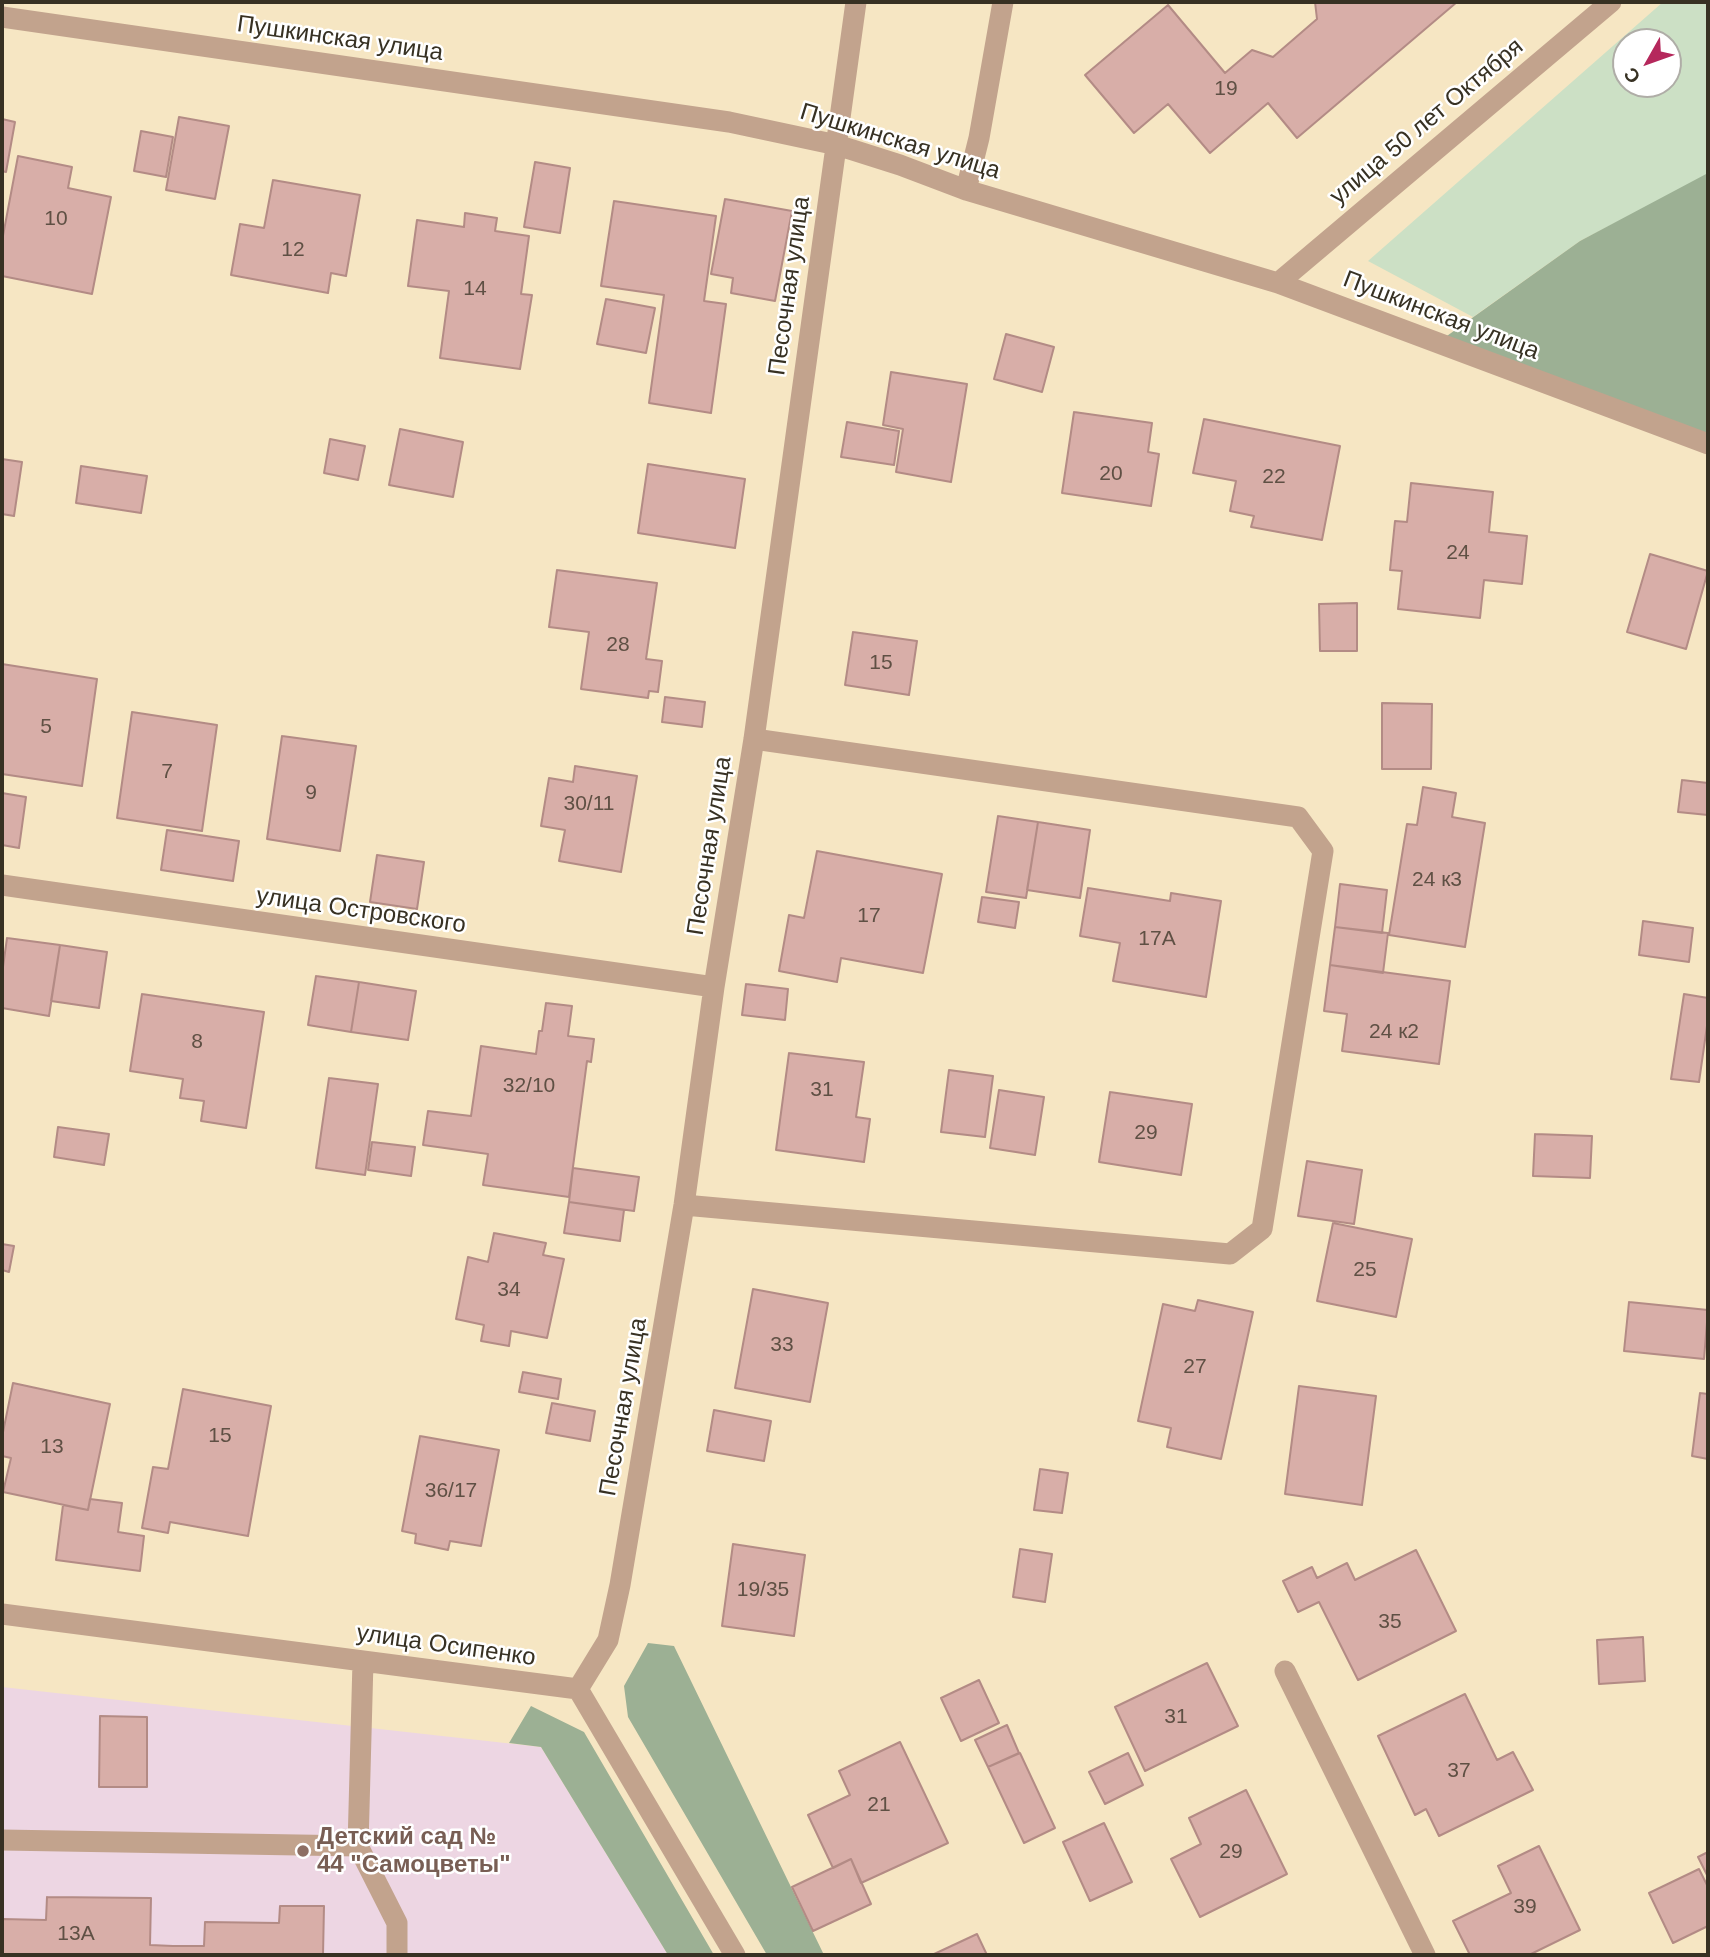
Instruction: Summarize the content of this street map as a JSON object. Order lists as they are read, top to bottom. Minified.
{"streets":{"street":["Пушкинская улица","улица 50 лет Октября","Песочная улица","улица Островского","улица Осипенко"]},"crossings":[["Пушкинская улица","улица 50 лет Октября"],["Пушкинская улица","Песочная улица"],["Песочная улица","улица Островского"],["Песочная улица","улица Осипенко"]],"places":["Детский сад № 44 \"Самоцветы\""],"house_numbers":["19","10","12","14","20","22","24","28","15","5","7","9","30/11","24 к3","17","17А","24 к2","8","32/10","31","29","25","34","33","27","15","13","36/17","19/35","35","31","37","21","29","39","13А"],"north":"bottom left"}
